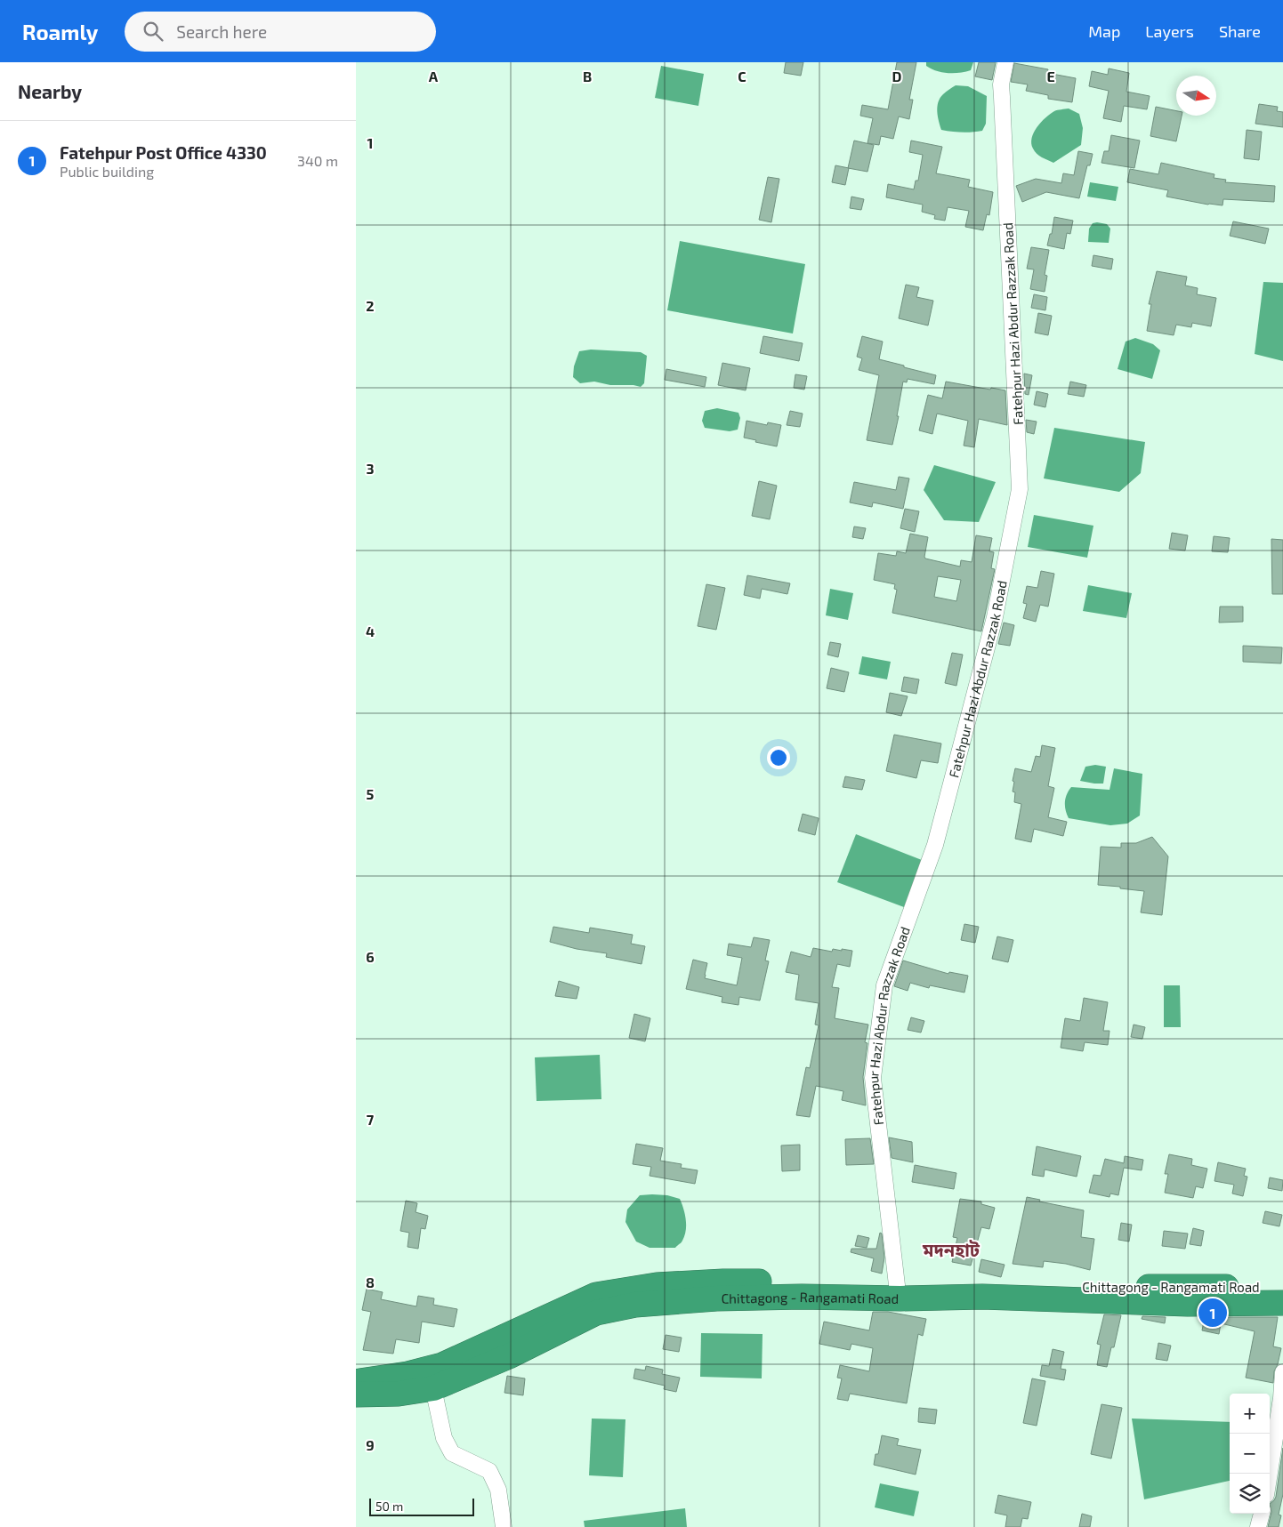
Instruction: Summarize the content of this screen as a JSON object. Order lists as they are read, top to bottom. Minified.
{"streets":{"highway":["Chittagong - Rangamati Road"],"street":["Fatehpur Hazi Abdur Razzak Road"]},"crossings":[["Fatehpur Hazi Abdur Razzak Road","Chittagong - Rangamati Road"]],"districts":["মদনহাট"],"scale_bar":"50 m","north":"right","page":{"header":"Roamly","search":"Search here","nav":["Map","Layers","Share"],"heading":"Nearby","list":[{"mark":"1","name":"Fatehpur Post Office 4330","note":"Public building","value":"340 m"}],"pins":"1","map_buttons":["+","−"],"scale":"50 m"},"grid":{"columns":["A","B","C","D","E"],"rows":["1","2","3","4","5","6","7","8","9"]}}
